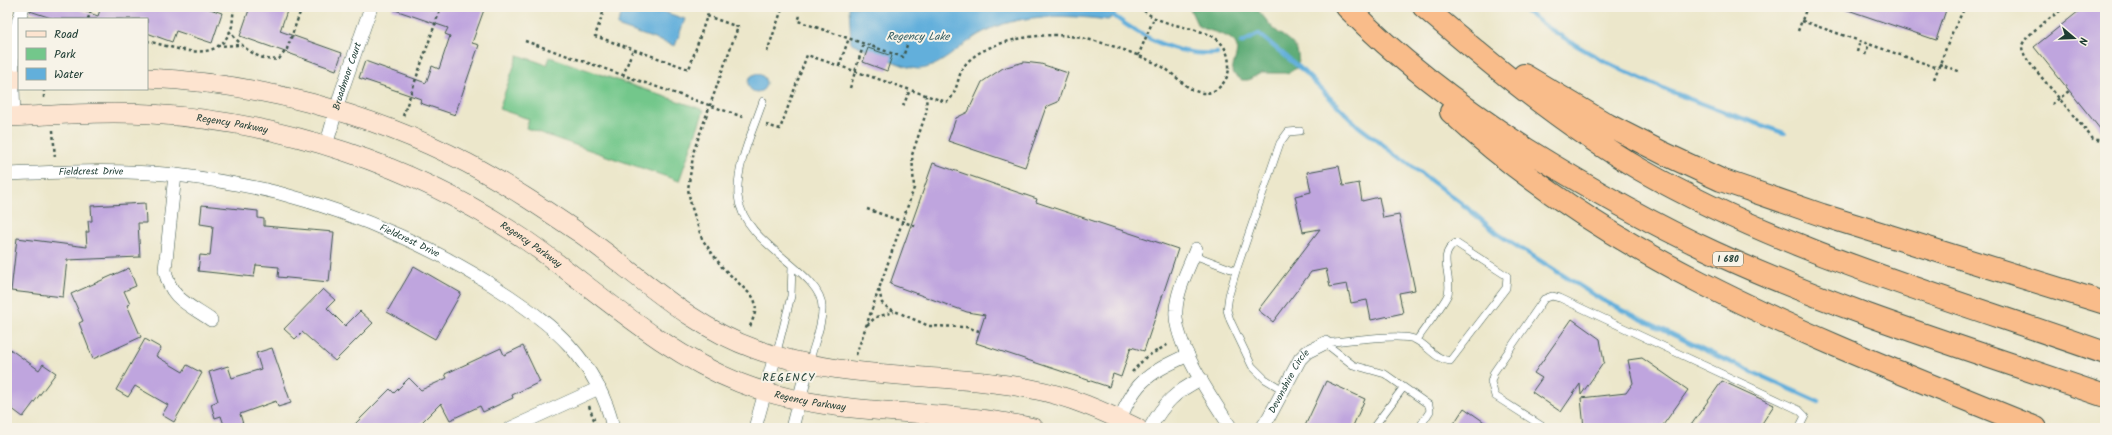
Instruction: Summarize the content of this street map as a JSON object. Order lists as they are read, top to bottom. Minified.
{"streets":{"highway":["I 680"],"main road":["Regency Parkway"],"street":["Broadmoor Court","Fieldcrest Drive","Devonshire Circle"]},"crossings":[["Broadmoor Court","Regency Parkway"]],"districts":["REGENCY"],"water":["Regency Lake"],"legend":["Road","Park","Water"],"north":"right"}
